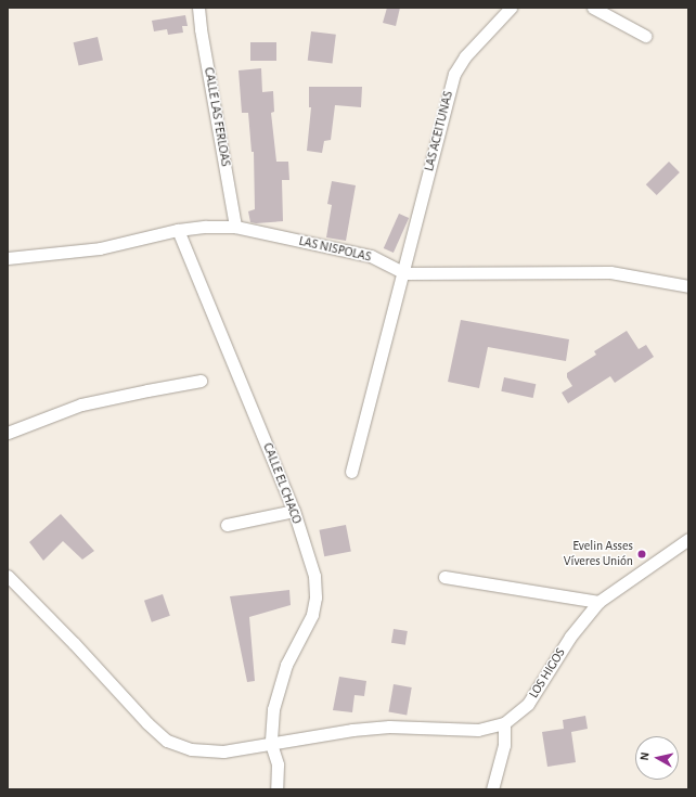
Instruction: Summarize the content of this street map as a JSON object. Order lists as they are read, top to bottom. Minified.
{"streets":{"street":["CALLE LAS FERLOAS","LAS ACEITUNAS","LAS NISPOLAS","CALLE EL CHACO","LOS HIGOS"]},"crossings":[["CALLE LAS FERLOAS","LAS NISPOLAS"],["LAS ACEITUNAS","LAS NISPOLAS"],["LAS NISPOLAS","CALLE EL CHACO"],["CALLE EL CHACO","LOS HIGOS"]],"places":["Evelin Asses Víveres Unión"],"north":"left"}
